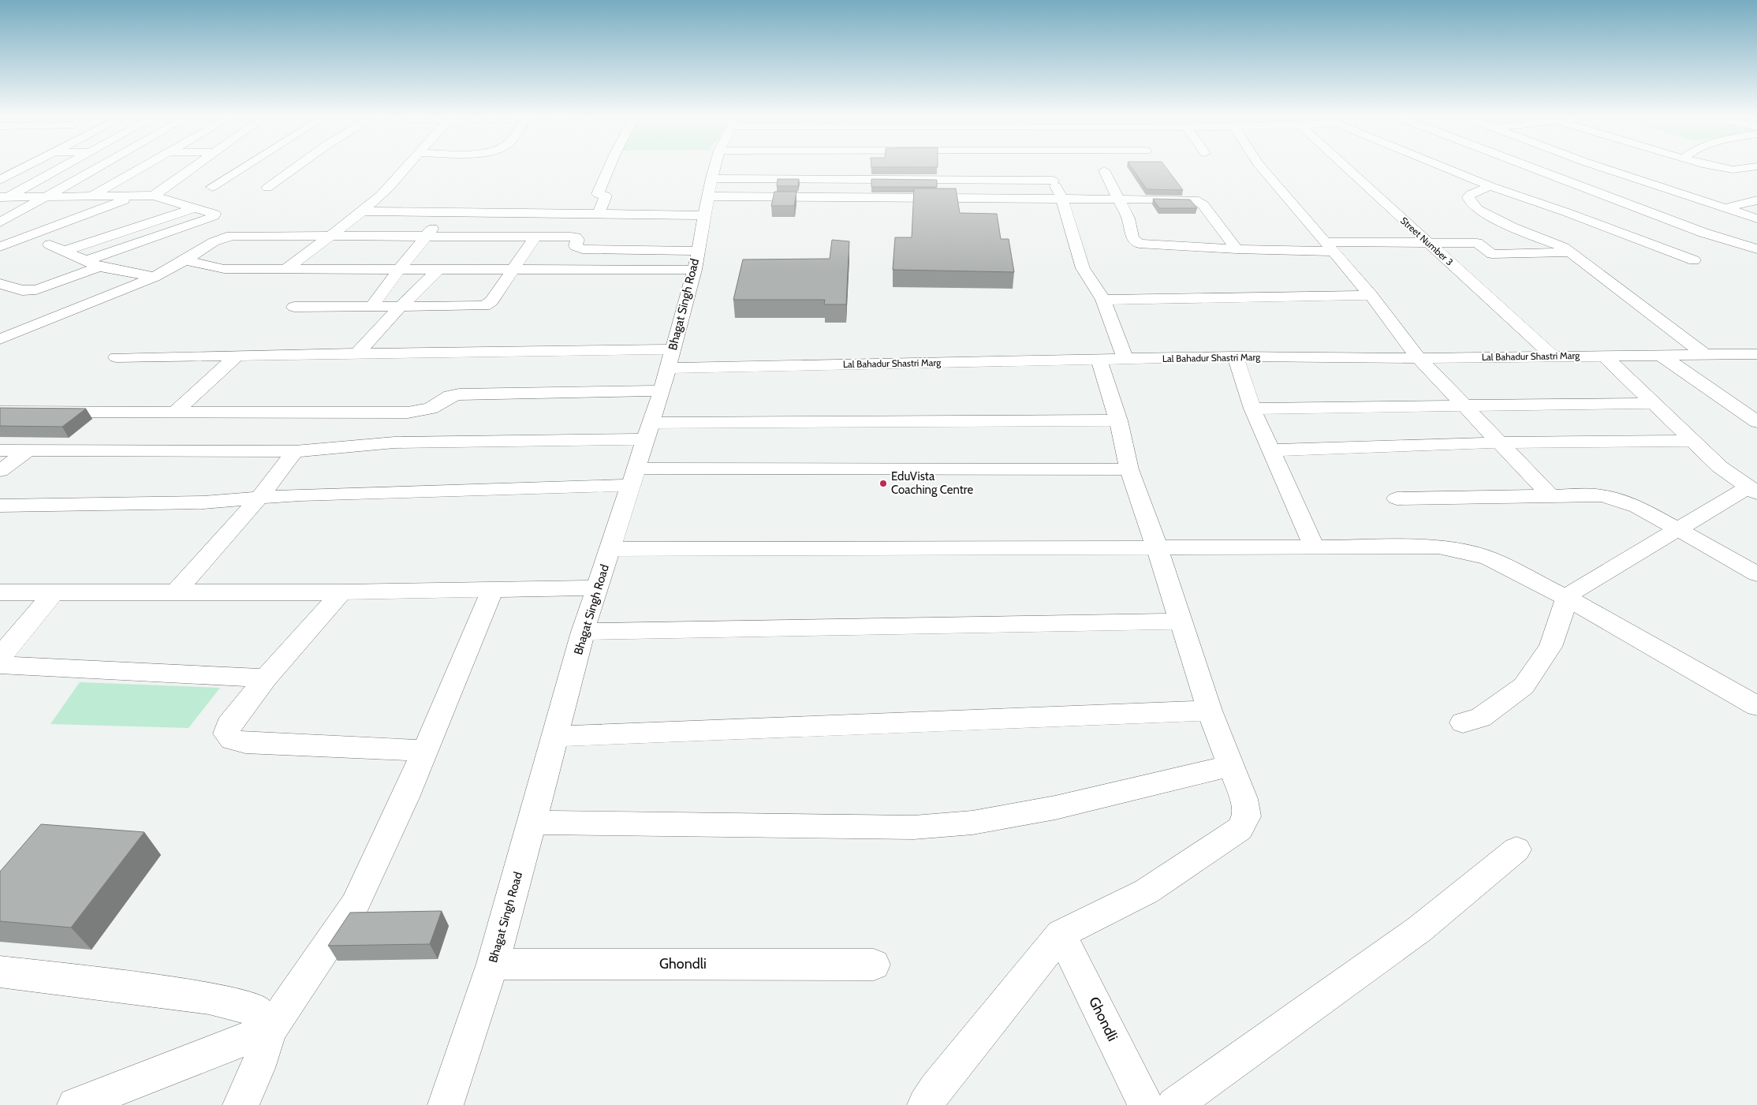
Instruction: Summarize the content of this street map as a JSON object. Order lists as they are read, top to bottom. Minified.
{"streets":{"street":["Street Number 3","Bhagat Singh Road","Lal Bahadur Shastri Marg","Ghondli"]},"crossings":[["Street Number 3","Lal Bahadur Shastri Marg"],["Bhagat Singh Road","Lal Bahadur Shastri Marg"],["Bhagat Singh Road","Ghondli"]],"places":["EduVista Coaching Centre"]}
